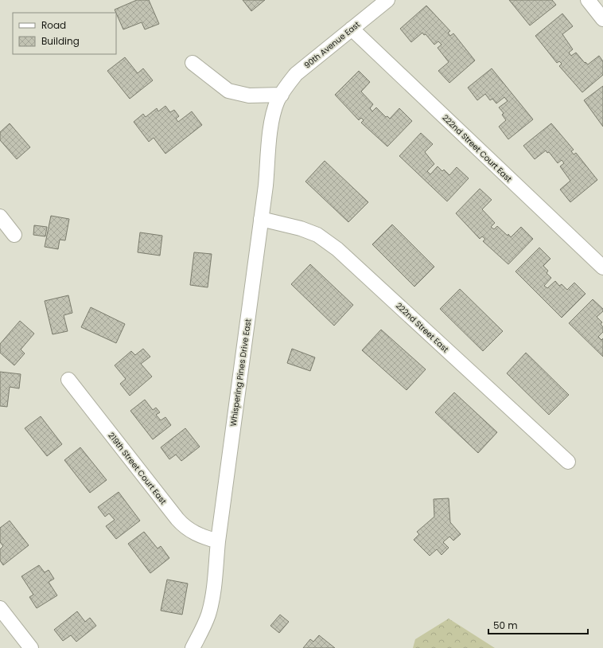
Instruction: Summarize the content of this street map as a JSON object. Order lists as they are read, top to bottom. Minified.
{"streets":{"street":["90th Avenue East","222nd Street Court East","222nd Street East","Whispering Pines Drive East","219th Street Court East"]},"crossings":[["90th Avenue East","222nd Street Court East"],["90th Avenue East","Whispering Pines Drive East"],["222nd Street East","Whispering Pines Drive East"],["Whispering Pines Drive East","219th Street Court East"]],"legend":["Road","Building"],"scale_bar":"50 m"}
